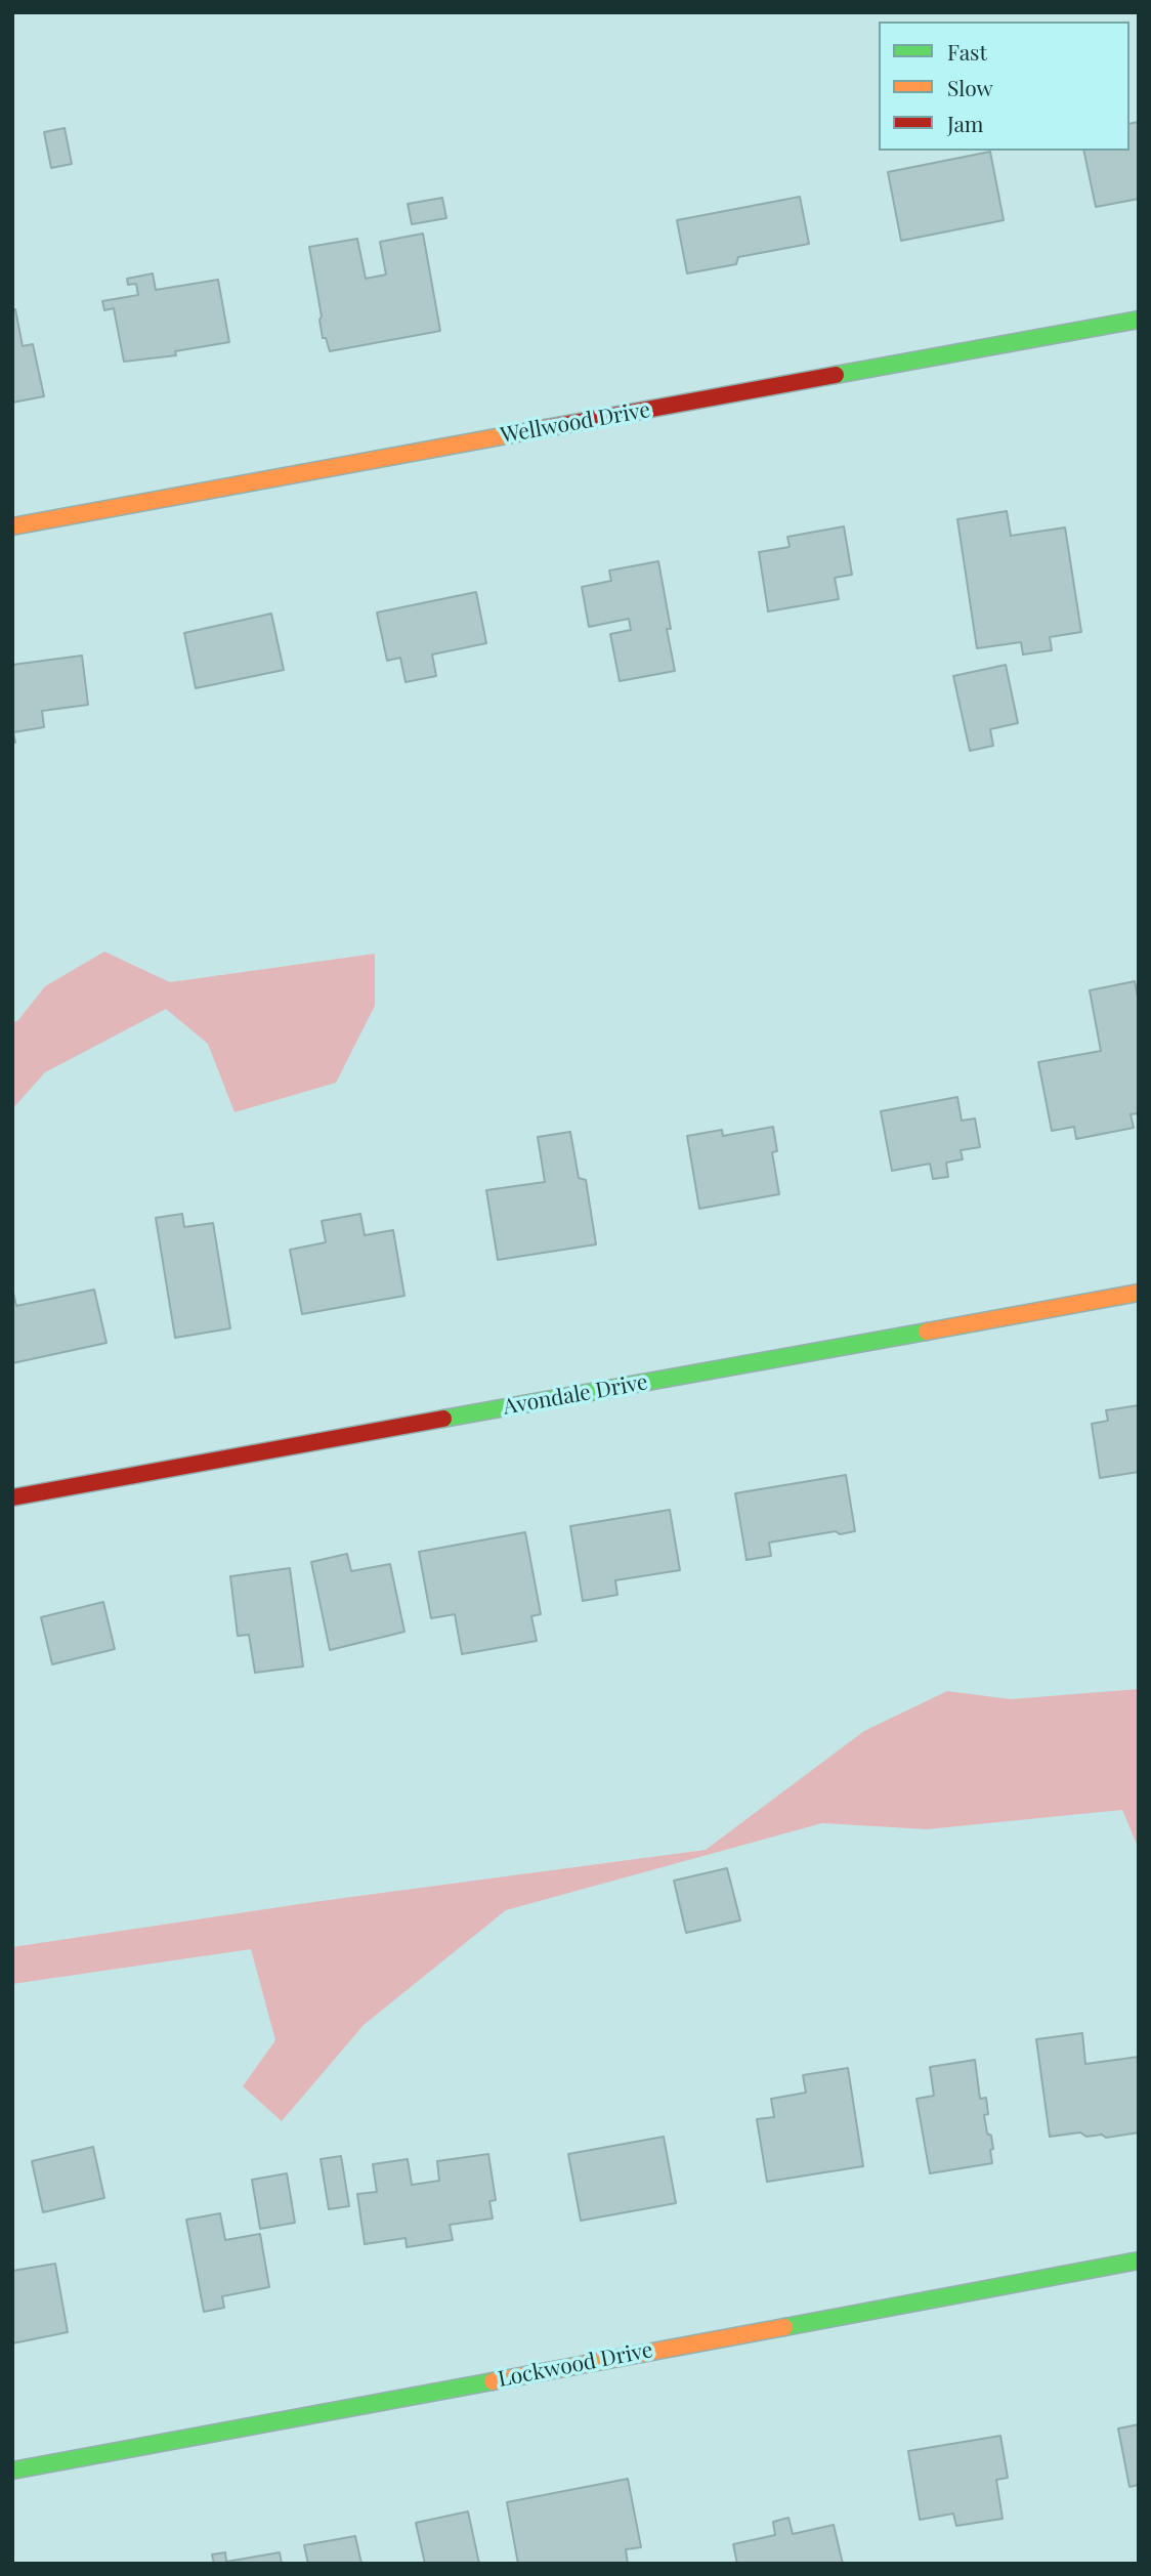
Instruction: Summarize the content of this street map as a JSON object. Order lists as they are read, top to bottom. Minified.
{"streets":{"street":["Wellwood Drive","Avondale Drive","Lockwood Drive"]},"legend":["Fast","Slow","Jam"]}
